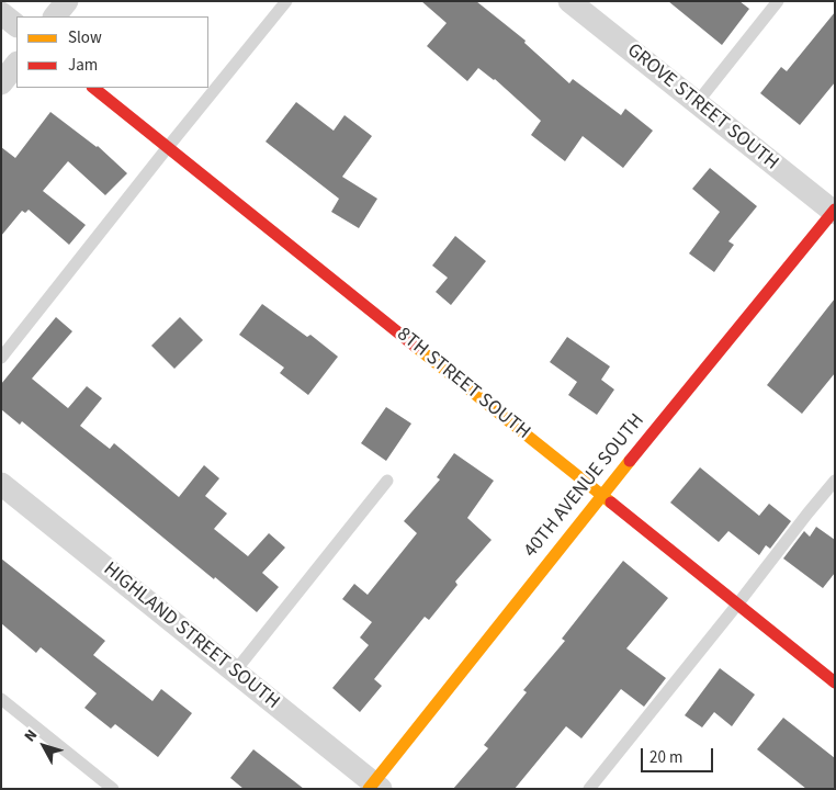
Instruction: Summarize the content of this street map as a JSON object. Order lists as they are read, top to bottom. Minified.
{"streets":{"street":["GROVE STREET SOUTH","8TH STREET SOUTH","40TH AVENUE SOUTH","HIGHLAND STREET SOUTH"]},"crossings":[["GROVE STREET SOUTH","40TH AVENUE SOUTH"],["8TH STREET SOUTH","40TH AVENUE SOUTH"],["40TH AVENUE SOUTH","HIGHLAND STREET SOUTH"]],"legend":["Slow","Jam"],"scale_bar":"20 m","north":"top left"}
